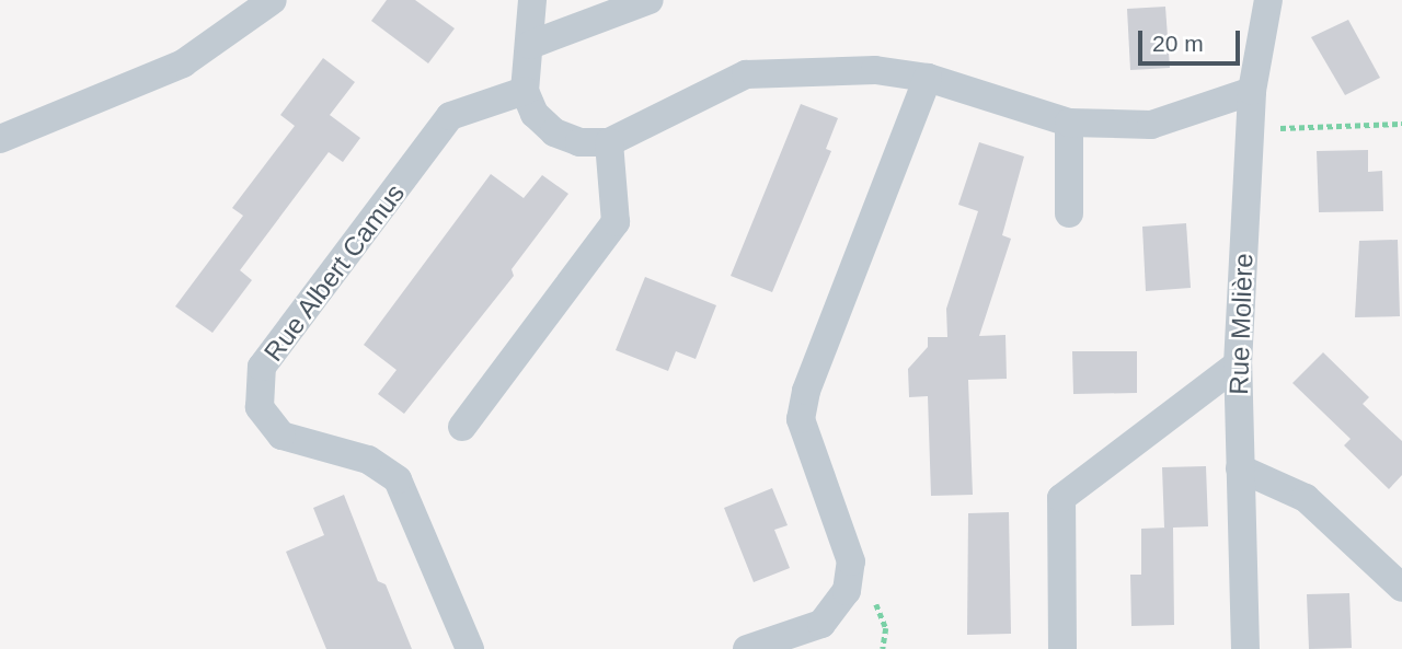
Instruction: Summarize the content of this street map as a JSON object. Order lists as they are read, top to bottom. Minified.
{"streets":{"street":["Rue Albert Camus","Rue Molière"]},"scale_bar":"20 m"}
